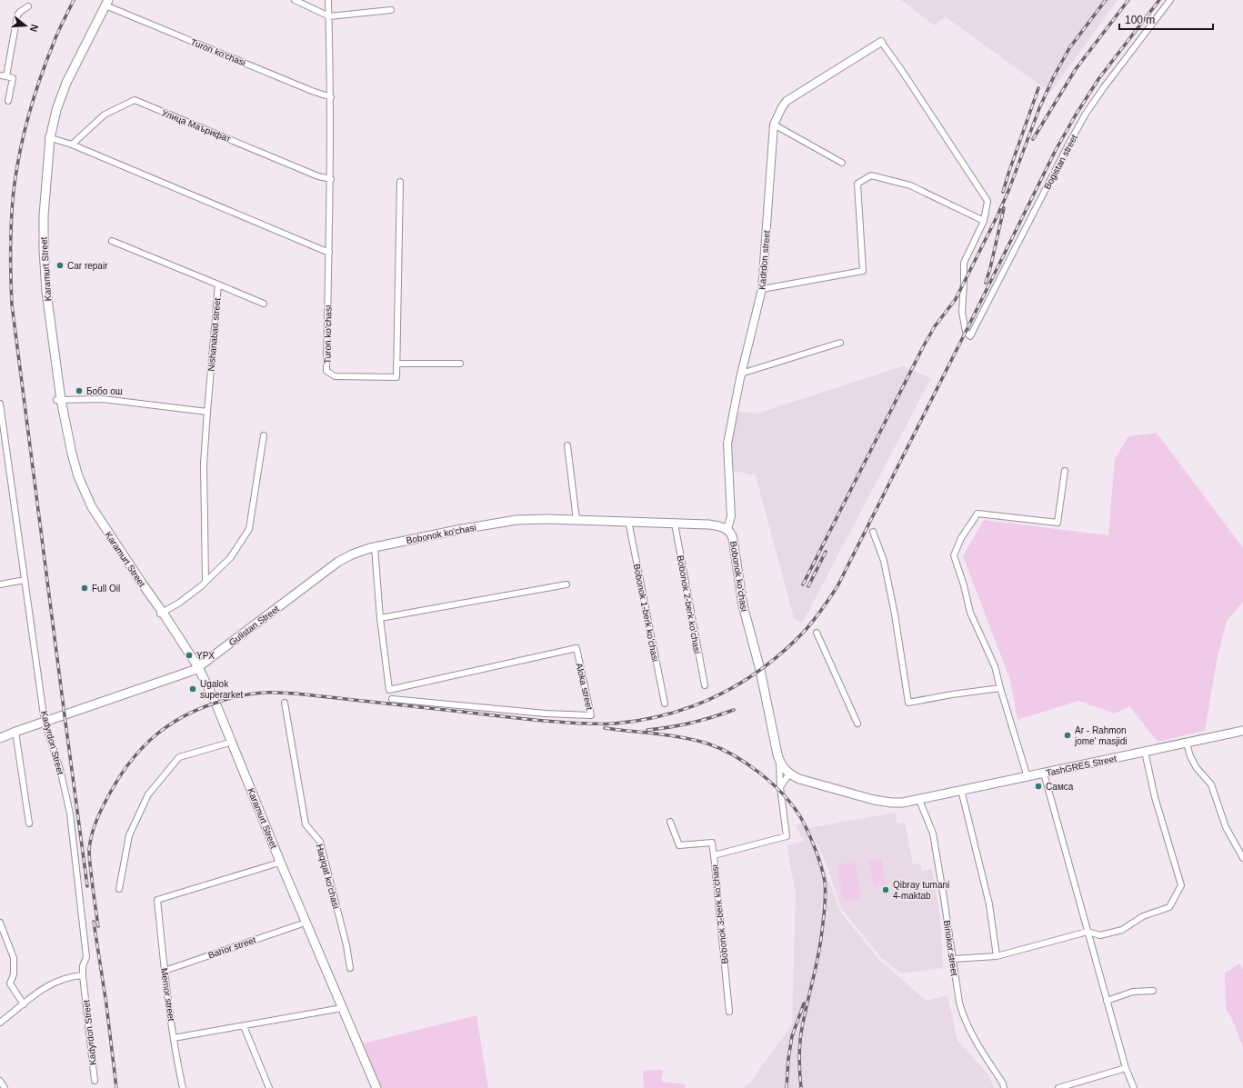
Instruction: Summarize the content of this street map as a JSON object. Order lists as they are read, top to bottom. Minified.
{"streets":{"main road":["Karamurt Street","Bobonok ko'chasi","Gulistan Street","TashGRES Street"],"street":["Turon ko'chasi","Улица Маърифат","Bogistan street","Kadrdon street","Nishanabad street","Bobonok 2-berk koʻchasi","Bobonok 1-berk koʻchasi","Aloka street","Kadyrdon Street","Haqiqat ko'chasi","Bobonok 3-berk koʻchasi","Bahor street","Binokor street","Memor street"]},"crossings":[["Turon ko'chasi","Улица Маърифат"],["Turon ko'chasi","Karamurt Street"],["Kadrdon street","Bobonok ko'chasi"],["Karamurt Street","Gulistan Street"],["Karamurt Street","Bahor street"],["Karamurt Street","Memor street"],["Bobonok ko'chasi","Bobonok 2-berk koʻchasi"],["Bobonok ko'chasi","Bobonok 1-berk koʻchasi"],["Bobonok ko'chasi","Gulistan Street"],["Bobonok ko'chasi","TashGRES Street"],["Bobonok ko'chasi","Bobonok 3-berk koʻchasi"],["Bobonok ko'chasi","Binokor street"],["Gulistan Street","Kadyrdon Street"],["TashGRES Street","Binokor street"],["Bahor street","Memor street"]],"places":["Car repair","Бобо ош","Full Oil","YPX","Ugalok superarket","Ar - Rahmon jome' masjidi","Самса","Qibray tumani 4-maktab"],"scale_bar":"100 m","north":"right"}
